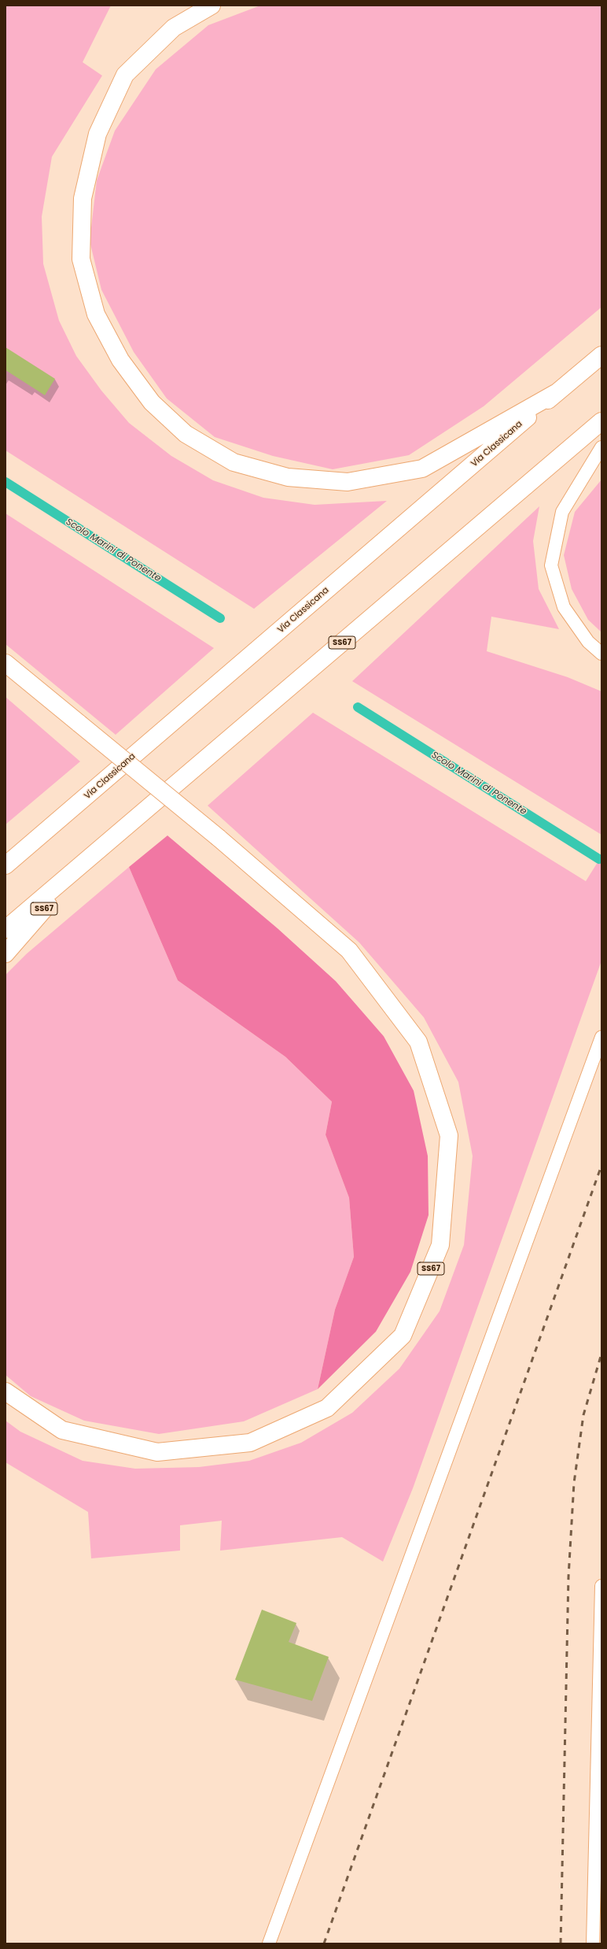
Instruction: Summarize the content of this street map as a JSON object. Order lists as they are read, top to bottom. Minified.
{"streets":{"highway":["Via Classicana","SS67"]},"water":["Scolo Marini di Ponente"]}
